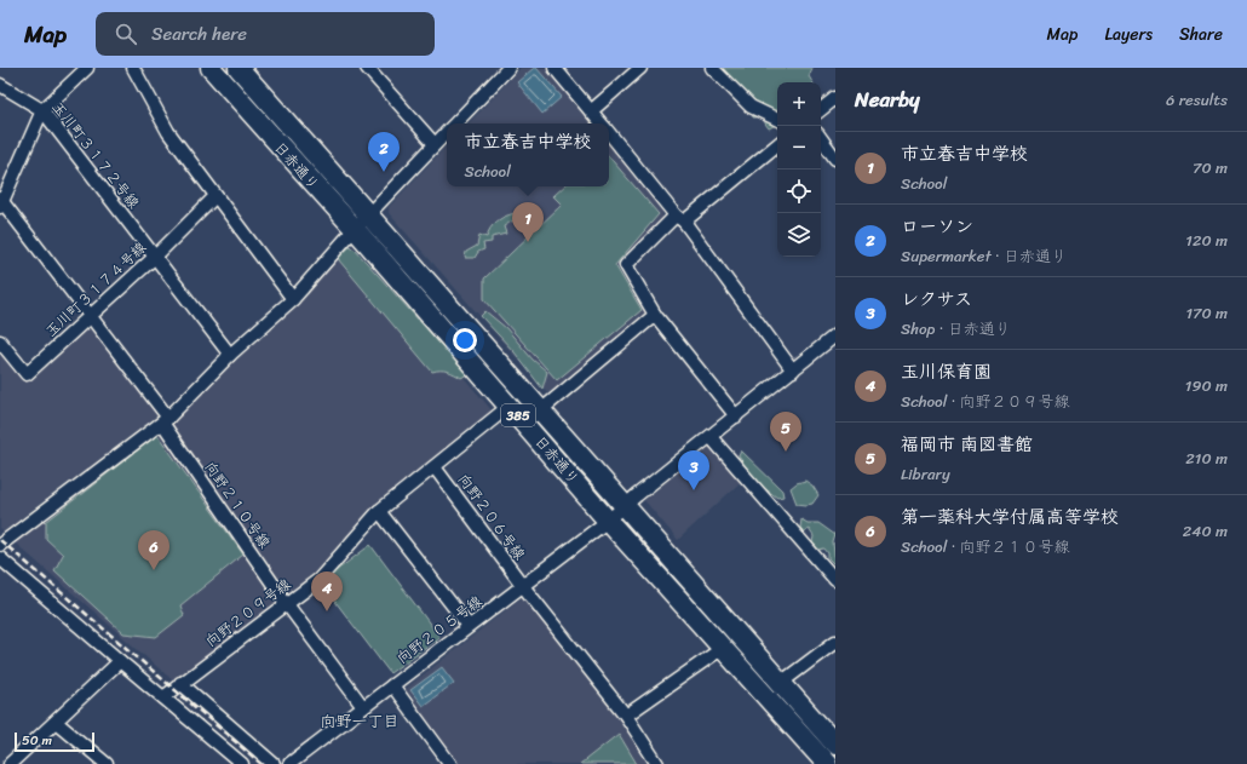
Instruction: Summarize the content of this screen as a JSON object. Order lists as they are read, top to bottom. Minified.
{"streets":{"highway":["日赤通り","385"],"street":["玉川町３１７２号線","玉川町３１７４号線","向野２１０号線","向野２０６号線","向野２０９号線","向野２０５号線"]},"crossings":[["玉川町３１７２号線","玉川町３１７４号線"],["日赤通り","向野２０９号線"],["日赤通り","向野２０５号線"],["玉川町３１７４号線","向野２１０号線"],["向野２１０号線","向野２０９号線"],["向野２１０号線","向野２０５号線"],["向野２０６号線","向野２０９号線"],["向野２０６号線","向野２０５号線"]],"districts":["向野一丁目"],"scale_bar":"50 m","page":{"header":"Map","search":"Search here","nav":["Map","Layers","Share"],"heading":["Nearby","6 results"],"map_buttons":["+","−"],"popup":["市立春吉中学校","School"],"list":[{"mark":"1","name":"市立春吉中学校","note":"School","value":"70 m"},{"mark":"2","name":"ローソン","note":"Supermarket · 日赤通り","value":"120 m"},{"mark":"3","name":"レクサス","note":"Shop · 日赤通り","value":"170 m"},{"mark":"4","name":"玉川保育園","note":"School · 向野２０９号線","value":"190 m"},{"mark":"5","name":"福岡市 南図書館","note":"Library","value":"210 m"},{"mark":"6","name":"第一薬科大学付属高等学校","note":"School · 向野２１０号線","value":"240 m"}],"pins":["2","1","5","3","6","4"],"scale":"50 m"}}
